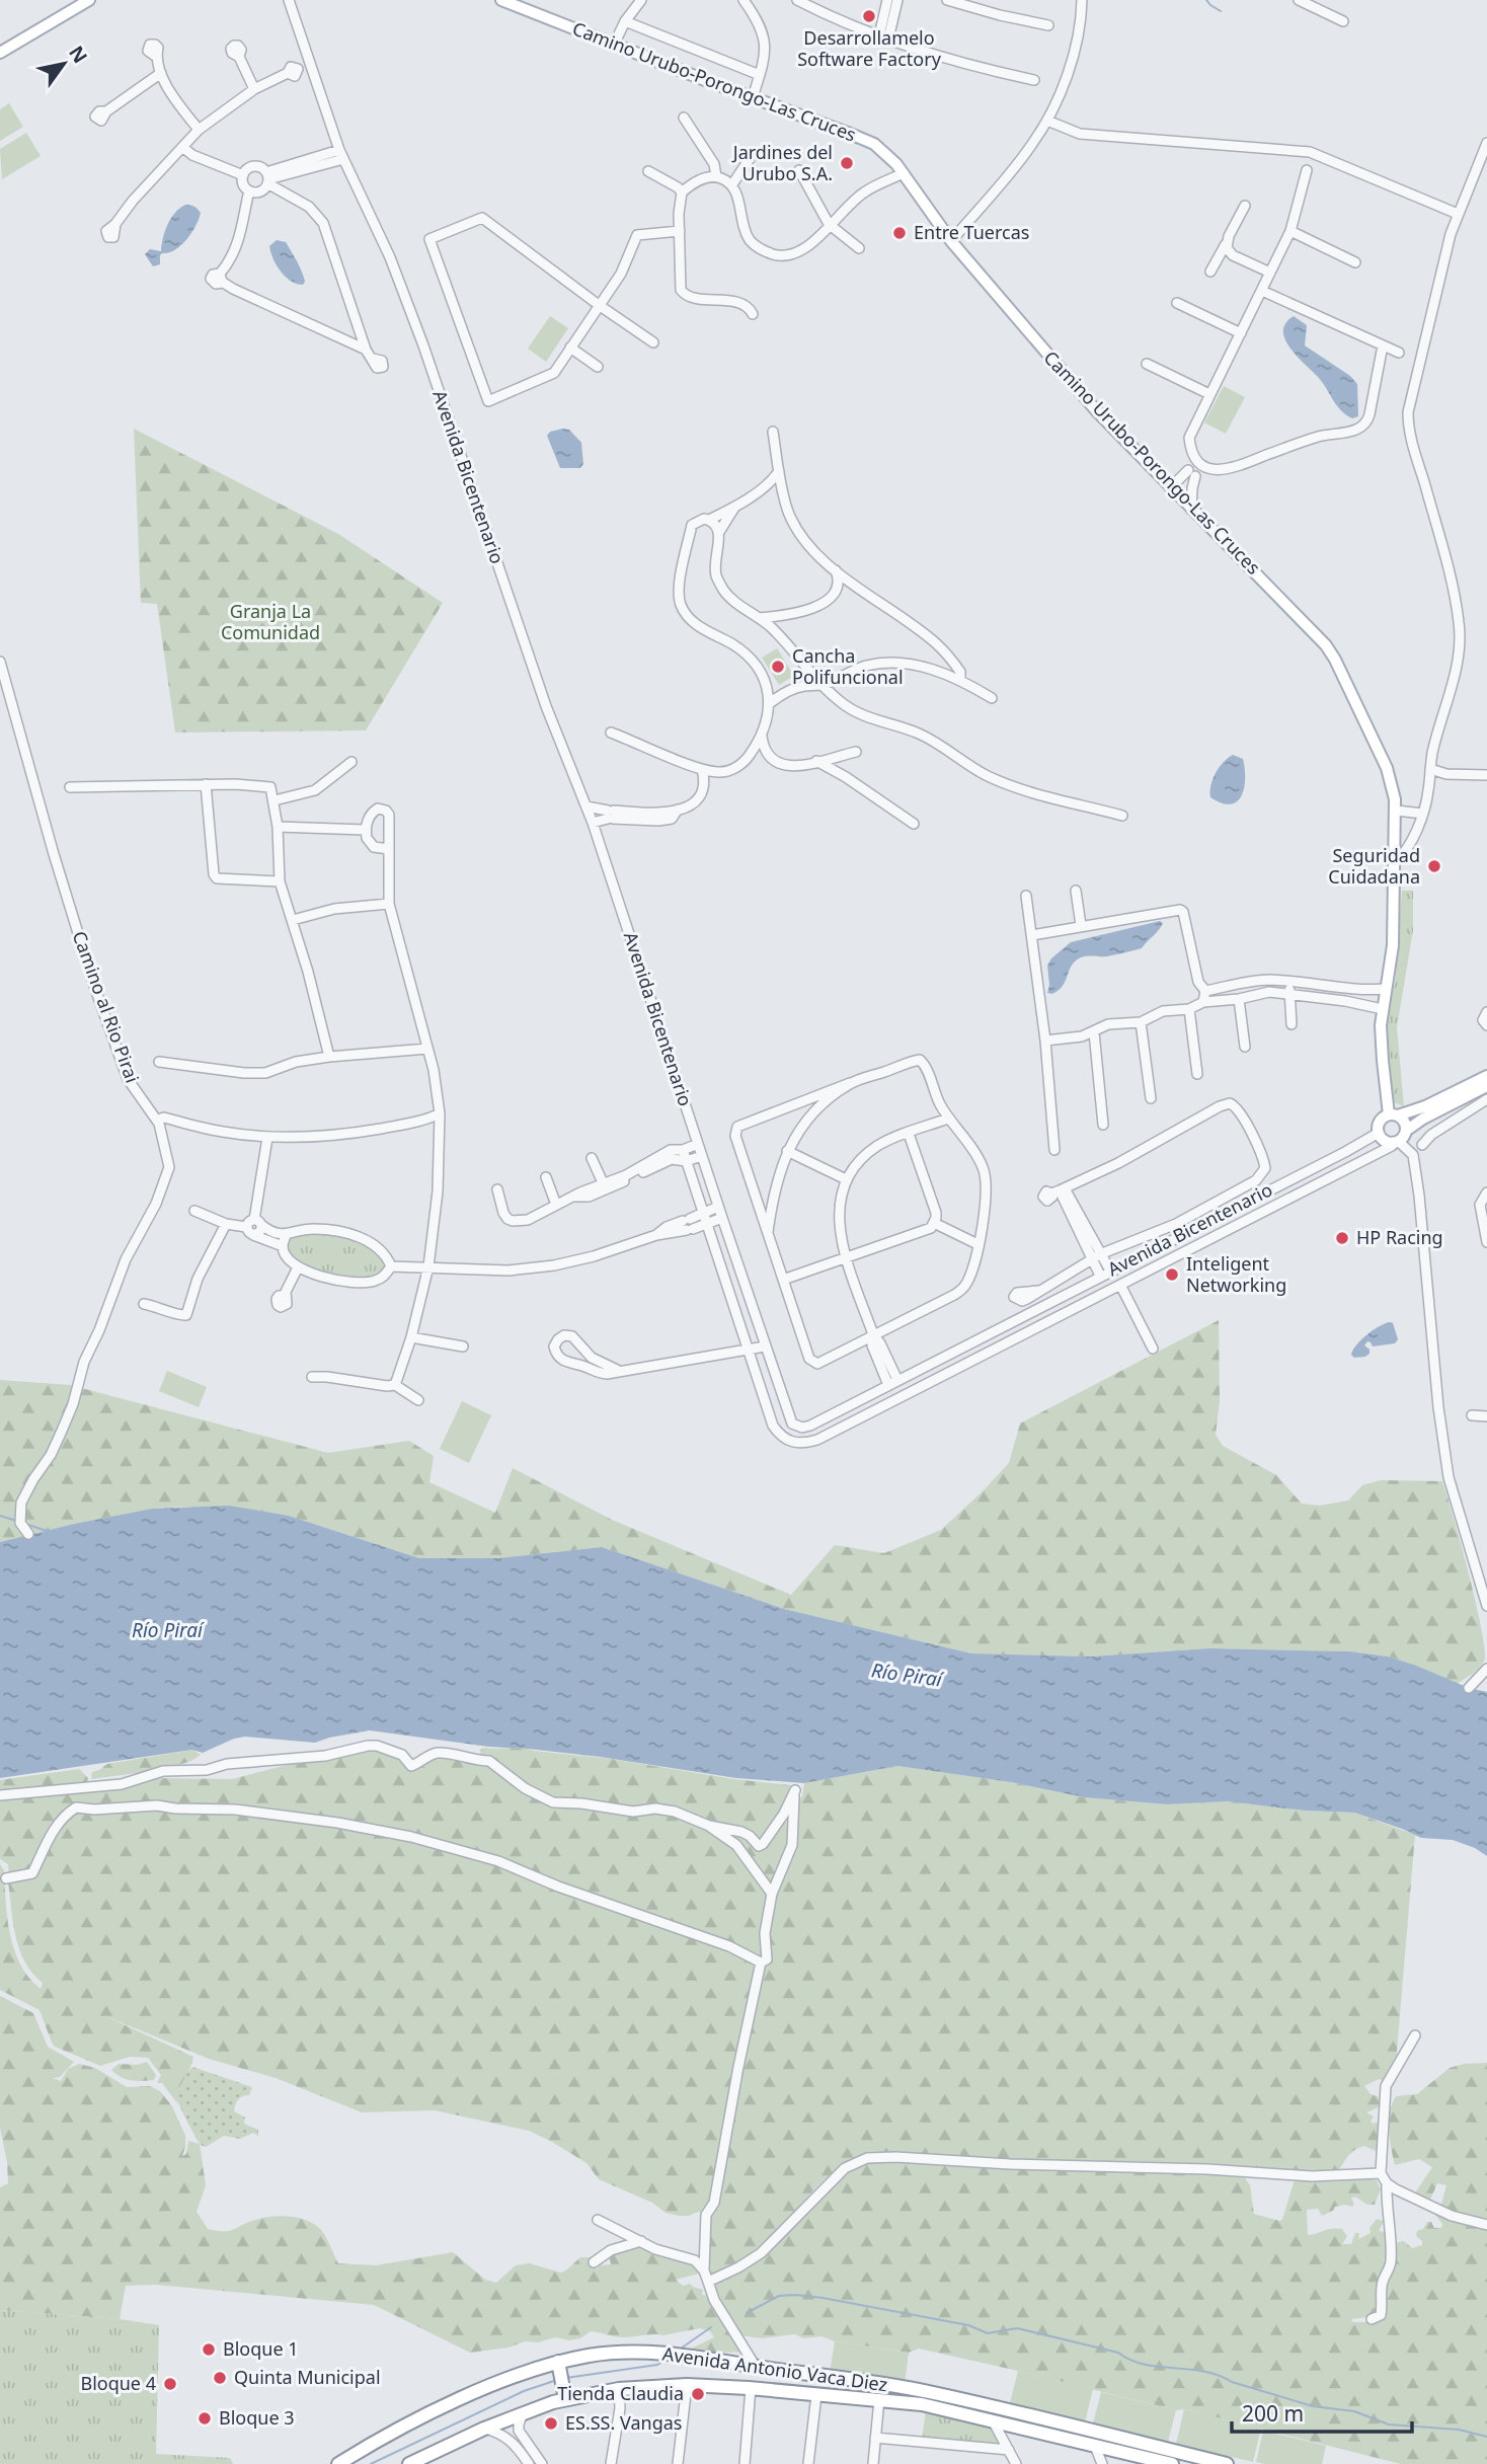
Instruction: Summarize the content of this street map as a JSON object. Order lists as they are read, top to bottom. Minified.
{"streets":{"highway":["Avenida Antonio Vaca Diez"],"main road":["Camino Urubo-Porongo-Las Cruces"],"street":["Avenida Bicentenario","Camino al Rio Pirai"]},"crossings":[["Camino Urubo-Porongo-Las Cruces","Avenida Bicentenario"]],"water":["Río Piraí"],"parks":["Granja La Comunidad"],"places":["Desarrollamelo Software Factory","Jardines del Urubo S.A.","Entre Tuercas","Cancha Polifuncional","Seguridad Cuidadana","HP Racing","Inteligent Networking","Bloque 1","Quinta Municipal","Bloque 4","Tienda Claudia","Bloque 3","ES.SS. Vangas"],"scale_bar":"200 m","north":"top right"}
